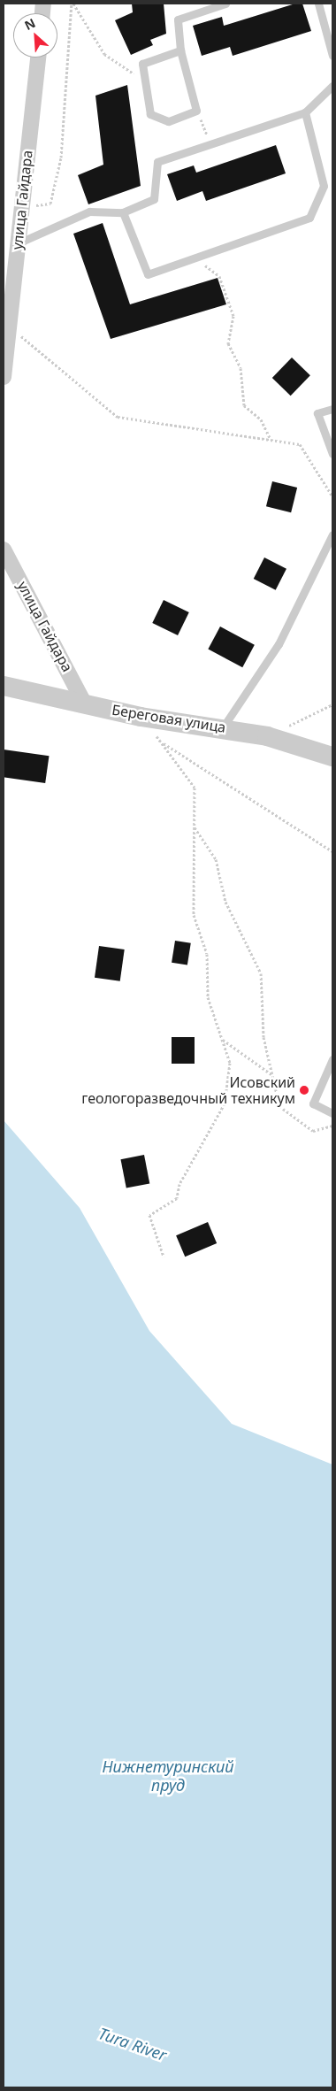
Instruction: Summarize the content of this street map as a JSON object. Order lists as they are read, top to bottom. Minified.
{"streets":{"street":["улица Гайдара","Береговая улица"]},"crossings":[["улица Гайдара","Береговая улица"]],"water":["Нижнетуринский пруд","Tura River"],"places":["Исовский геологоразведочный техникум"],"north":"top left"}
